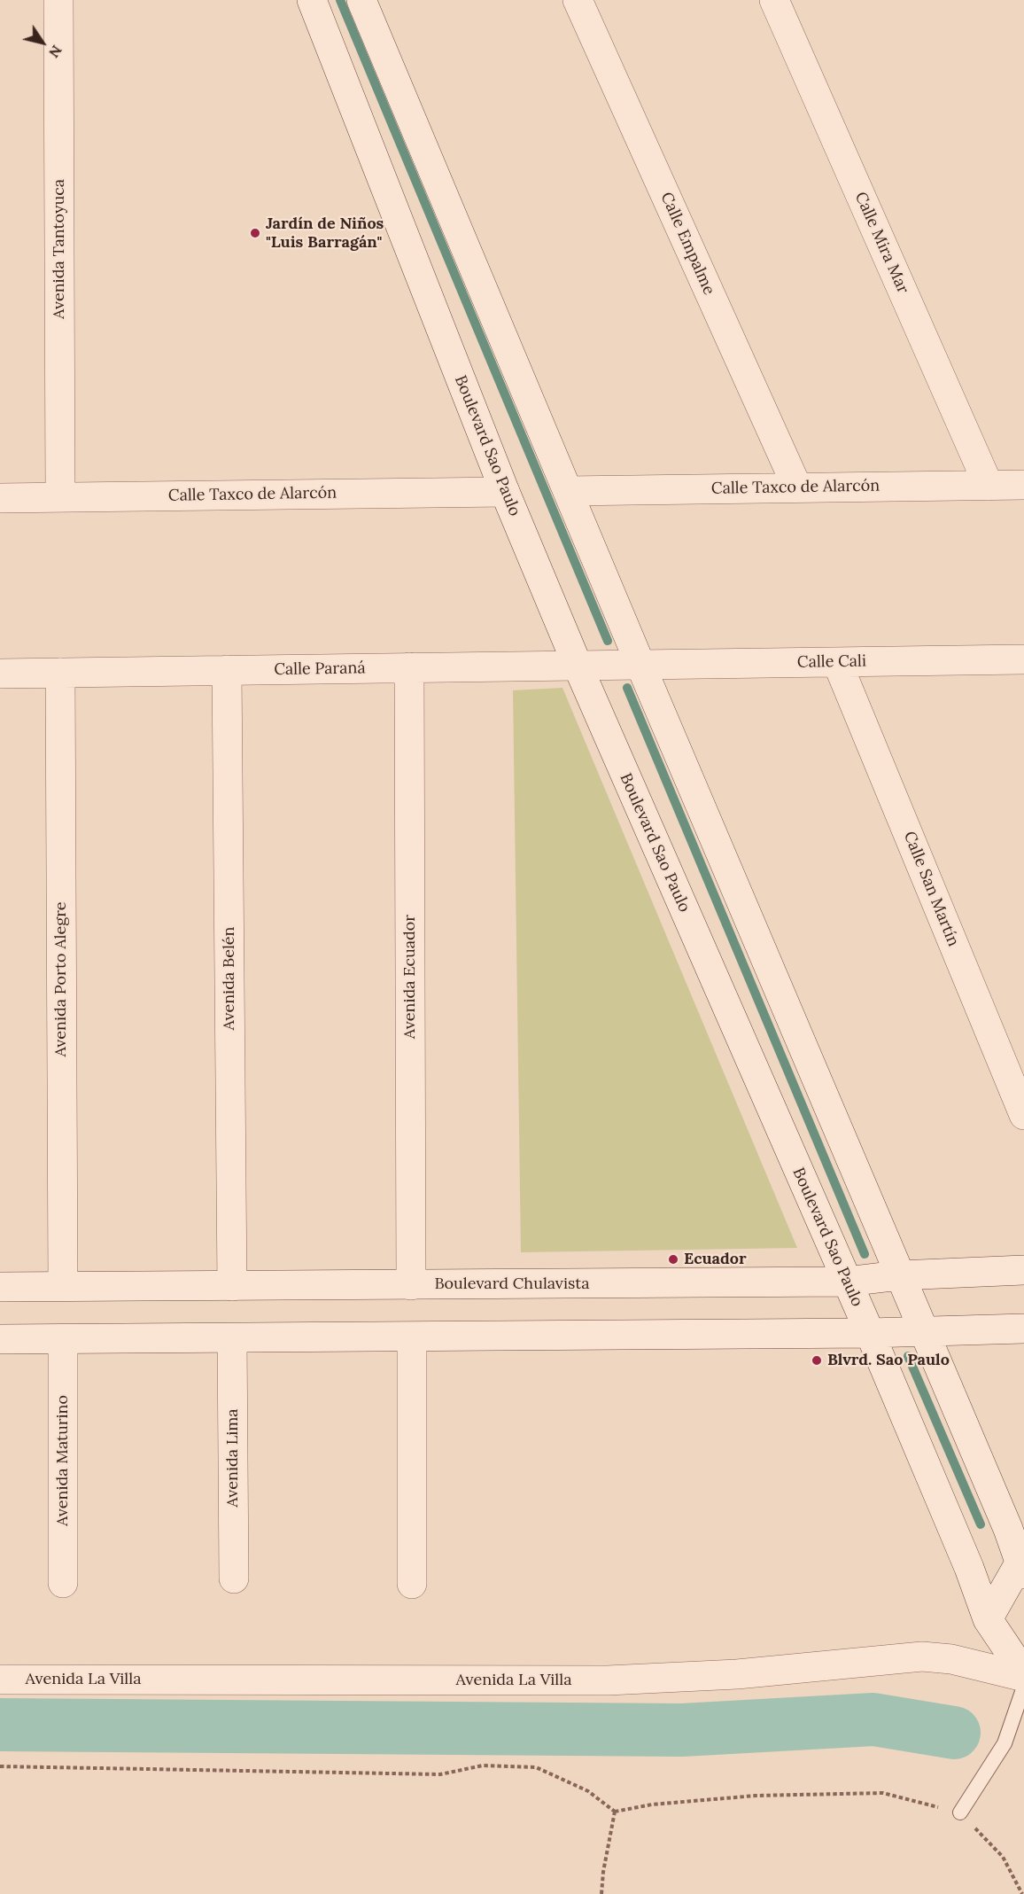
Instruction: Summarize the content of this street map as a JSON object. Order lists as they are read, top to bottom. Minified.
{"streets":{"street":["Calle Mira Mar","Calle Empalme","Avenida Tantoyuca","Boulevard Sao Paulo","Calle Taxco de Alarcón","Calle Cali","Calle Paraná","Calle San Martín","Avenida Ecuador","Avenida Belén","Avenida Porto Alegre","Boulevard Chulavista","Avenida Lima","Avenida Maturino","Avenida La Villa"]},"crossings":[["Calle Mira Mar","Calle Taxco de Alarcón"],["Calle Empalme","Calle Taxco de Alarcón"],["Avenida Tantoyuca","Calle Taxco de Alarcón"],["Boulevard Sao Paulo","Calle Taxco de Alarcón"],["Boulevard Sao Paulo","Calle Paraná"],["Boulevard Sao Paulo","Boulevard Chulavista"],["Boulevard Sao Paulo","Avenida La Villa"],["Calle Cali","Calle Paraná"],["Calle Cali","Calle San Martín"],["Calle Paraná","Avenida Ecuador"],["Calle Paraná","Avenida Belén"],["Calle Paraná","Avenida Porto Alegre"],["Avenida Ecuador","Boulevard Chulavista"],["Avenida Belén","Boulevard Chulavista"],["Avenida Porto Alegre","Boulevard Chulavista"]],"places":["Jardín de Niños \"Luis Barragán\"","Ecuador","Blvrd. Sao Paulo"],"north":"bottom right"}
